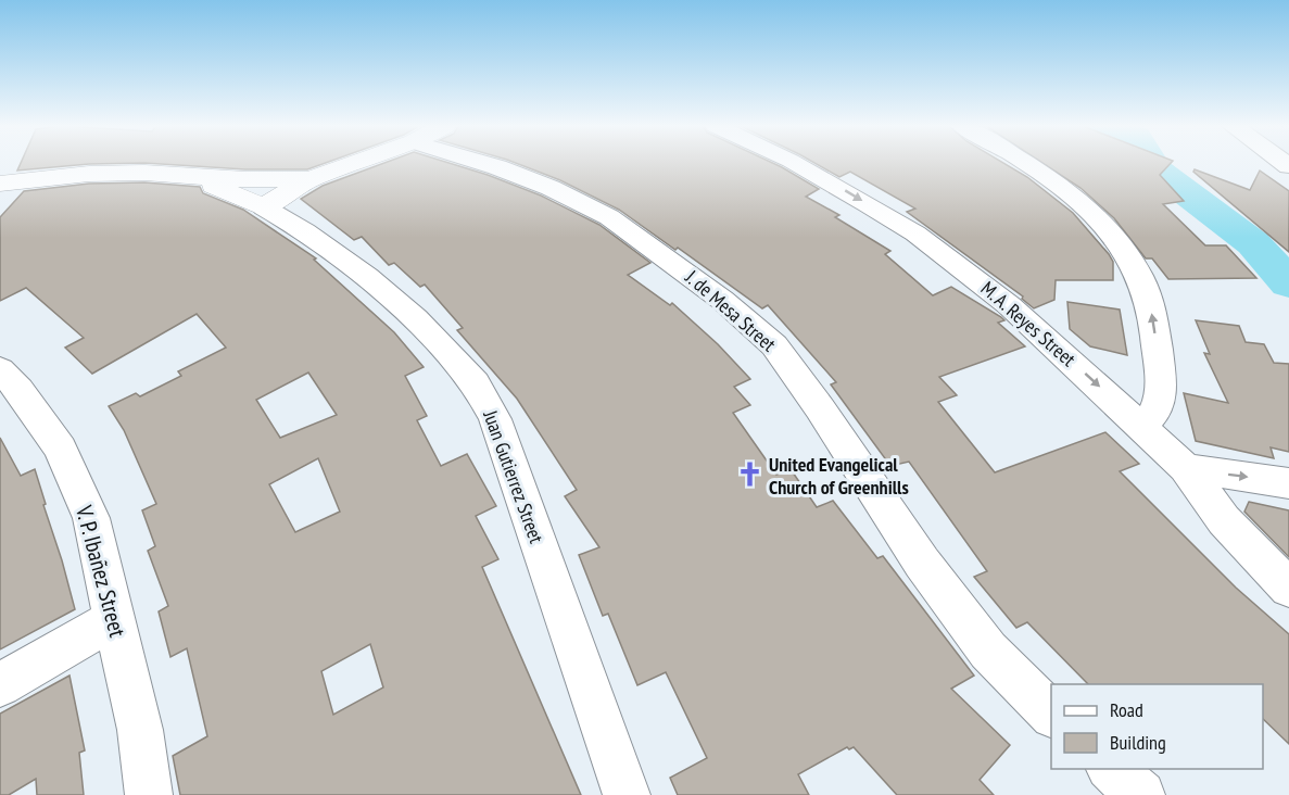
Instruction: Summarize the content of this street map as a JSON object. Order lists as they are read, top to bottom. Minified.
{"streets":{"street":["J. de Mesa Street","M. A. Reyes Street","Juan Gutierrez Street","V. P. Ibañez Street"]},"one_way":["M. A. Reyes Street"],"places":{"church":["United Evangelical Church of Greenhills"]},"legend":["Road","Building"]}
